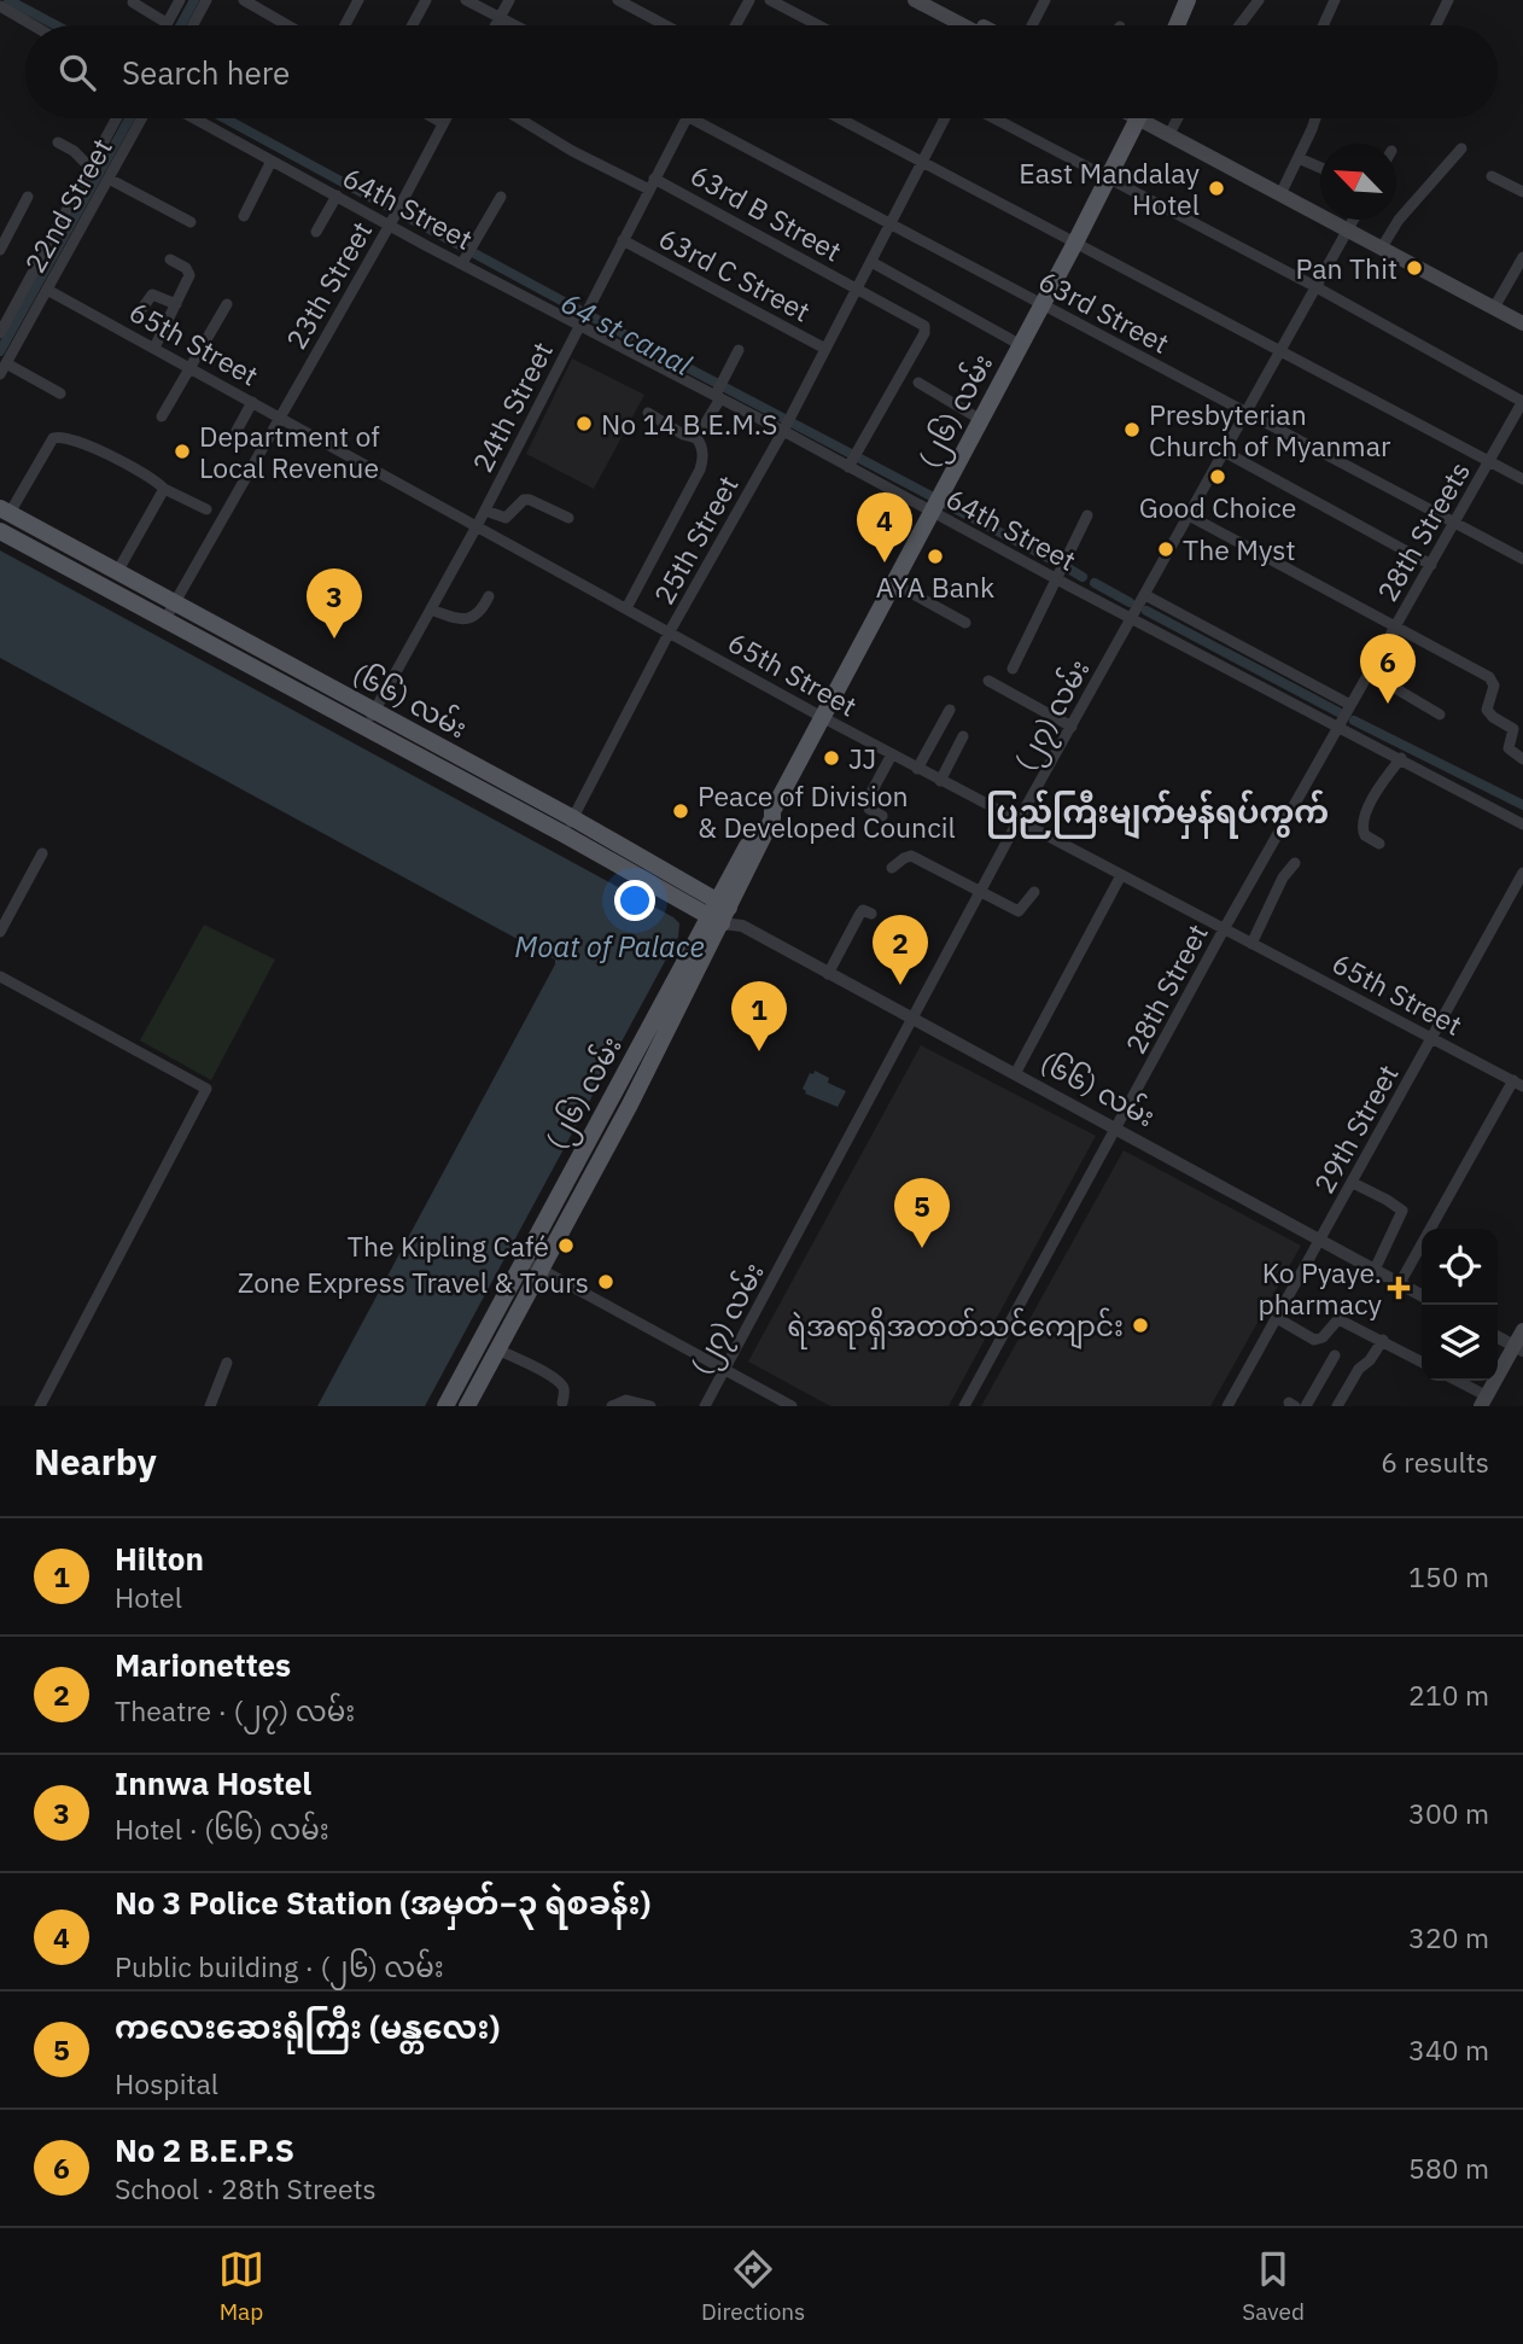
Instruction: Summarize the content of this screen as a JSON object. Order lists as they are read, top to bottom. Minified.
{"streets":{"main road":["(၂၆) လမ်း","(၆၆) လမ်း"],"street":["22nd Street","64th Street","63rd B Street","63rd C Street","23th Street","63rd Street","65th Street","24th Street","28th Streets","25th Street","(၂၇) လမ်း","28th Street","29th Street"]},"crossings":[["22nd Street","65th Street"],["64th Street","63rd B Street"],["64th Street","23th Street"],["64th Street","24th Street"],["64th Street","(၂၆) လမ်း"],["64th Street","28th Streets"],["64th Street","25th Street"],["64th Street","(၂၇) လမ်း"],["64th Street","28th Street"],["63rd B Street","24th Street"],["63rd B Street","25th Street"],["63rd C Street","24th Street"],["63rd C Street","25th Street"],["23th Street","65th Street"],["23th Street","(၆၆) လမ်း"],["63rd Street","(၂၆) လမ်း"],["63rd Street","28th Streets"],["63rd Street","25th Street"],["63rd Street","(၂၇) လမ်း"],["65th Street","24th Street"],["65th Street","(၂၆) လမ်း"],["65th Street","25th Street"],["65th Street","(၂၇) လမ်း"],["65th Street","28th Street"],["65th Street","29th Street"],["24th Street","(၆၆) လမ်း"],["(၂၆) လမ်း","(၆၆) လမ်း"],["28th Streets","28th Street"],["25th Street","(၆၆) လမ်း"],["(၆၆) လမ်း","(၂၇) လမ်း"],["(၆၆) လမ်း","28th Street"],["(၆၆) လမ်း","29th Street"]],"districts":["ပြည်ကြီးမျက်မှန်ရပ်ကွက်"],"water":["64 st canal","Moat of Palace"],"places":{"other":["East Mandalay Hotel","Pan Thit","No 14 B.E.M.S","Presbyterian Church of Myanmar","Department of Local Revenue","Good Choice","The Myst","AYA Bank","JJ","Peace of Division & Developed Council","The Kipling Café","Zone Express Travel & Tours","ရဲအရာရှိအတတ်သင်ကျောင်း"],"health":["Ko Pyaye. pharmacy"]},"north":"top left","page":{"search":"Search here","pins":["4","3","6","2","1","5"],"heading":["Nearby","6 results"],"list":[{"mark":"1","name":"Hilton","note":"Hotel","value":"150 m"},{"mark":"2","name":"Marionettes","note":"Theatre · (၂၇) လမ်း","value":"210 m"},{"mark":"3","name":"Innwa Hostel","note":"Hotel · (၆၆) လမ်း","value":"300 m"},{"mark":"4","name":"No 3 Police Station (အမှတ်−၃ ရဲစခန်း)","note":"Public building · (၂၆) လမ်း","value":"320 m"},{"mark":"5","name":"ကလေးဆေးရုံကြီး (မန္တလေး)","note":"Hospital","value":"340 m"},{"mark":"6","name":"No 2 B.E.P.S","note":"School · 28th Streets","value":"580 m"}],"nav":["Map","Directions","Saved"]}}
